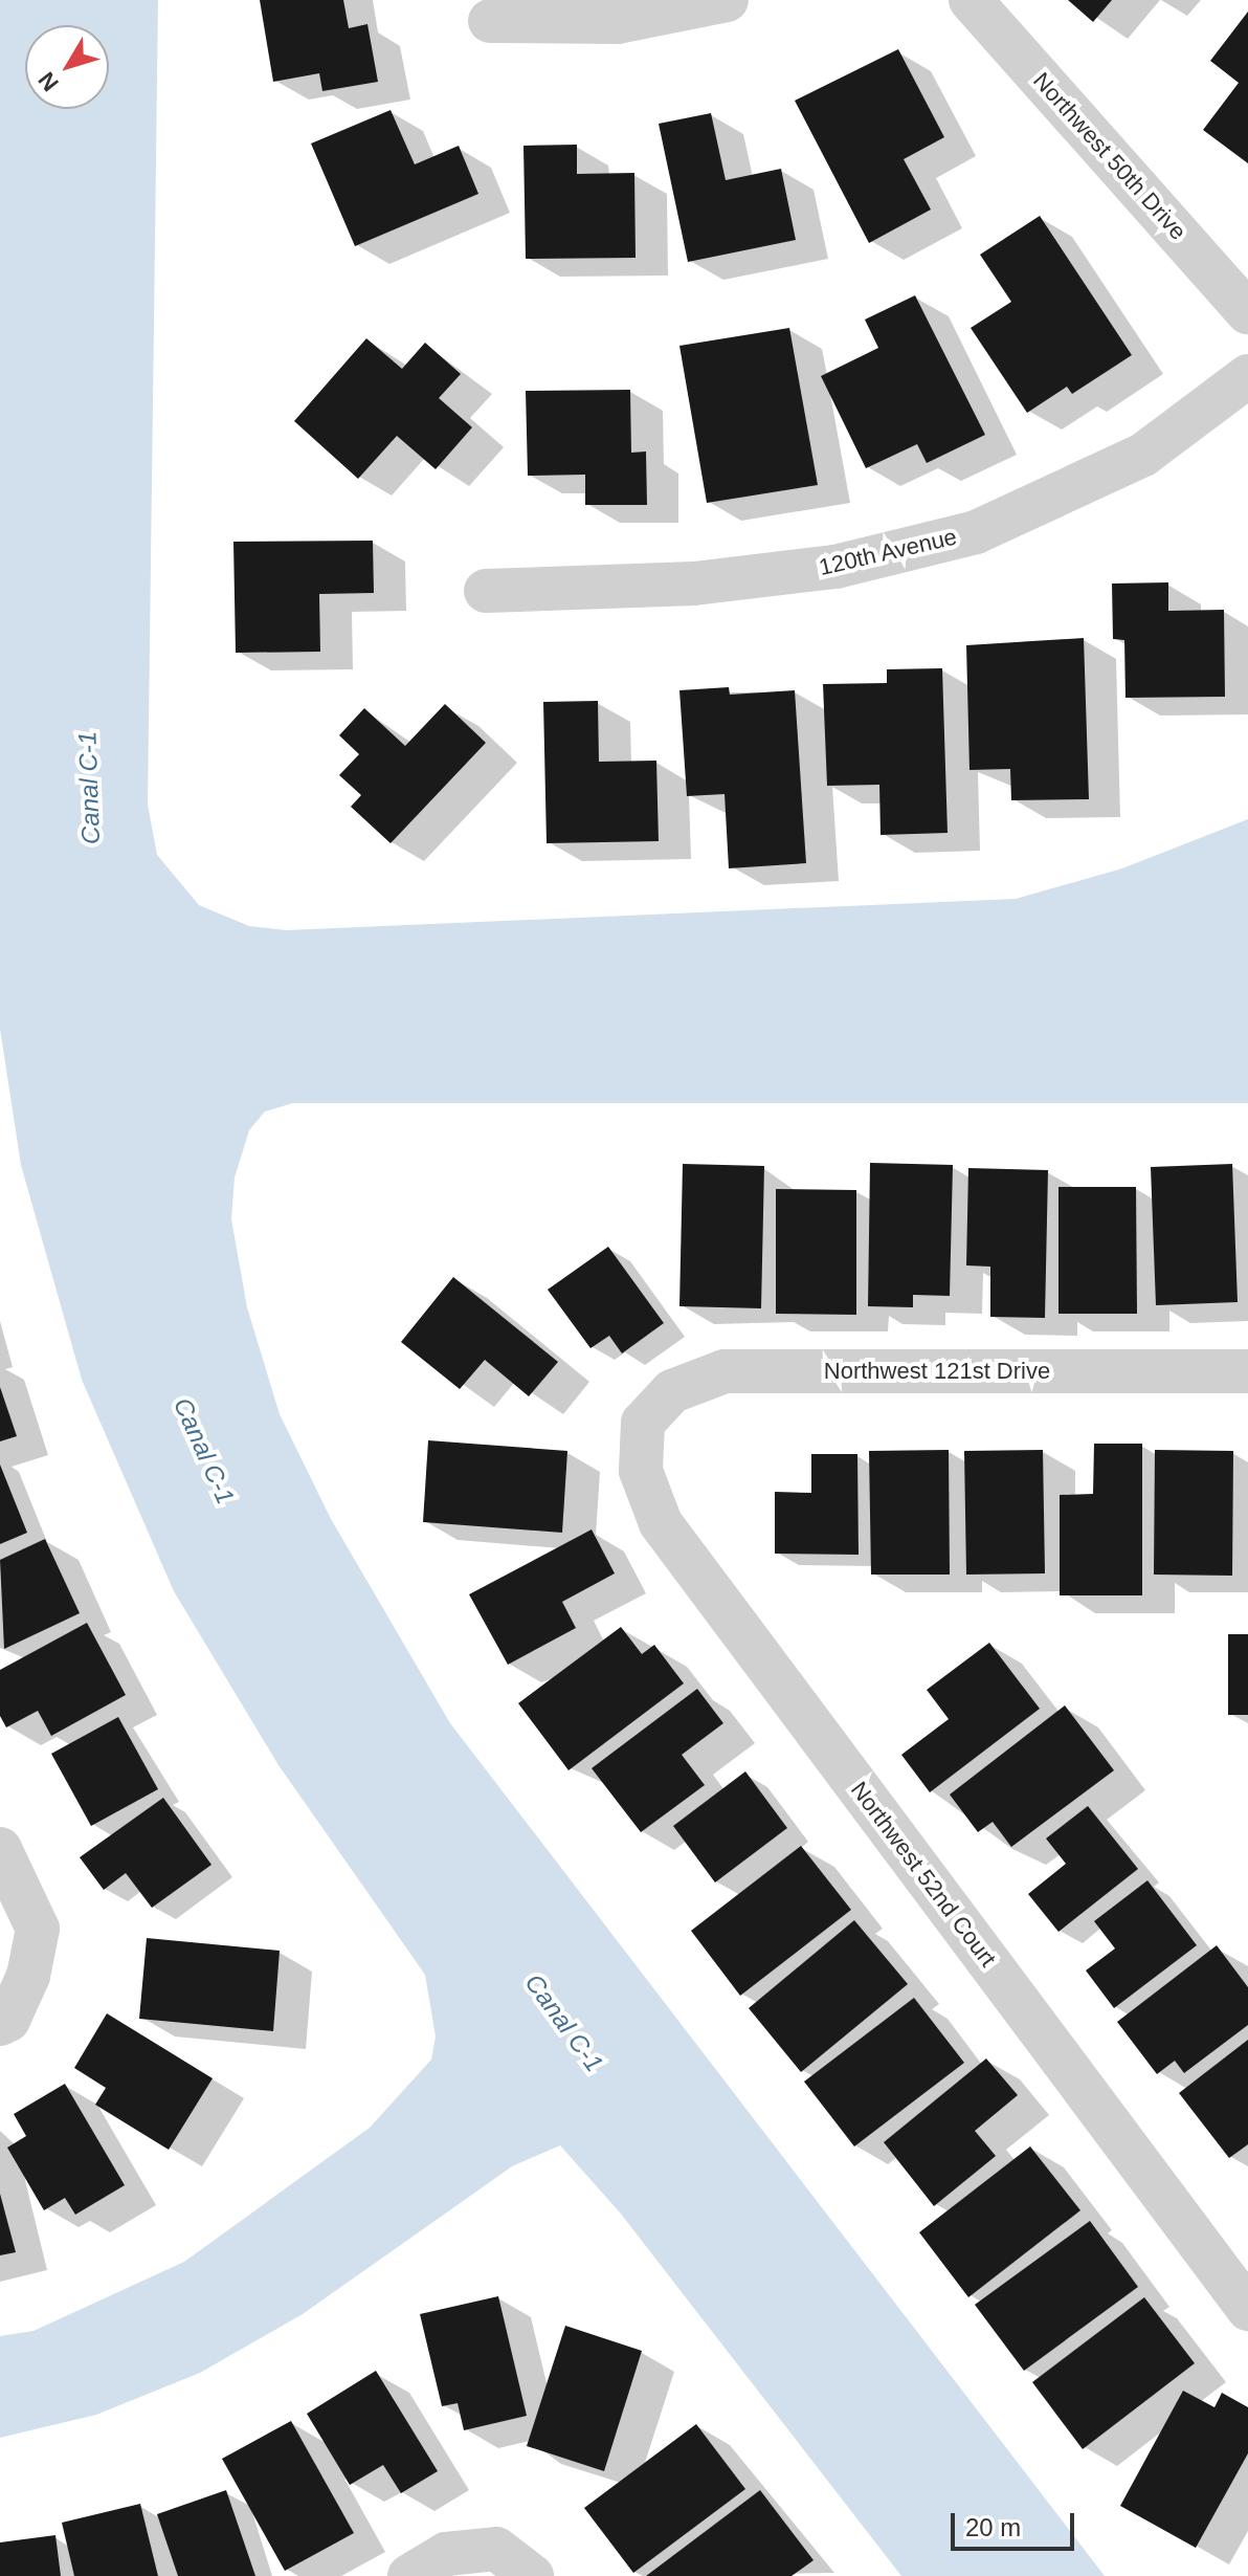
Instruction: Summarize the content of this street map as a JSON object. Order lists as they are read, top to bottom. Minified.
{"streets":{"street":["Northwest 50th Drive","120th Avenue","Northwest 121st Drive","Northwest 52nd Court"]},"crossings":[["Northwest 121st Drive","Northwest 52nd Court"]],"water":["Canal C-1"],"scale_bar":"20 m","north":"bottom left"}
